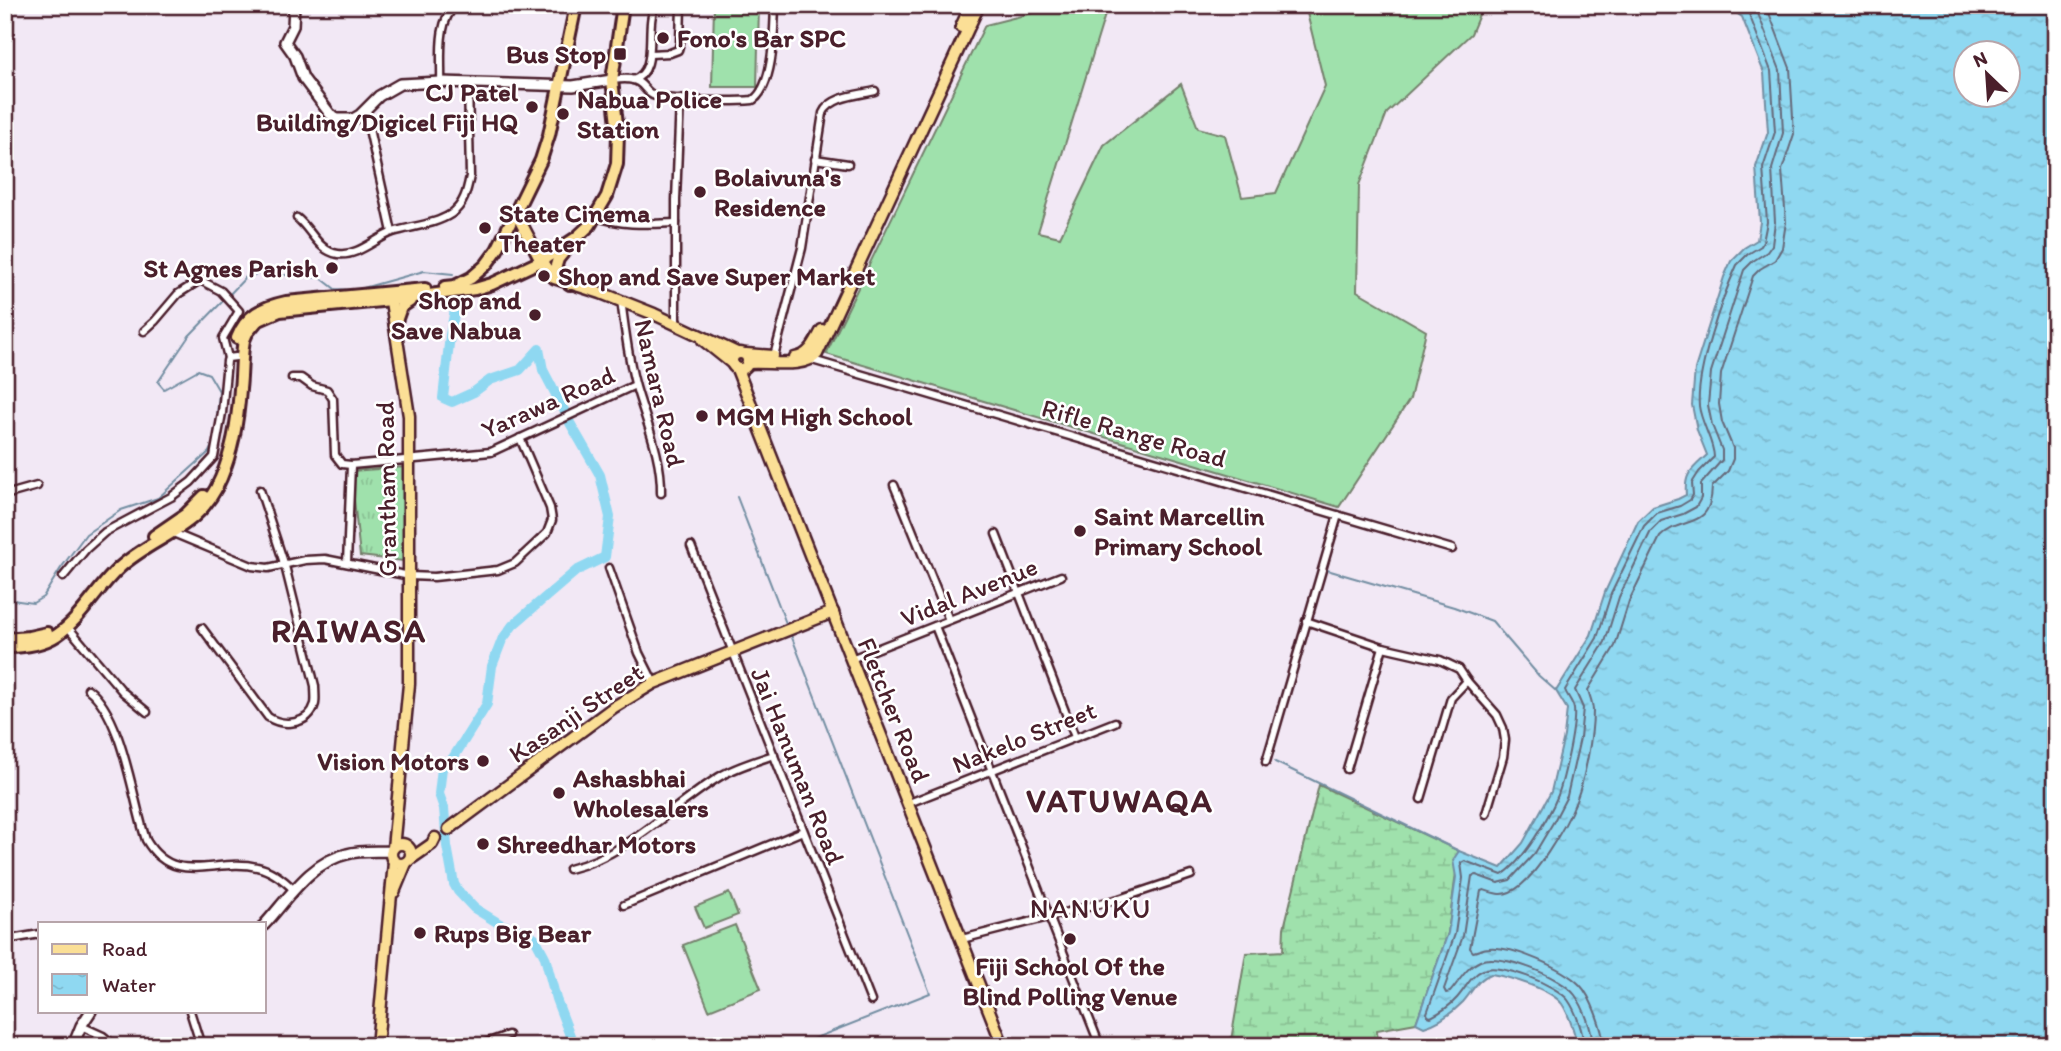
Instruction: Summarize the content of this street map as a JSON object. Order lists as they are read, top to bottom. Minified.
{"streets":{"main road":["Grantham Road","Fletcher Road","Kasanji Street"],"street":["Namara Road","Yarawa Road","Rifle Range Road","Vidal Avenue","Nakelo Street","Jai Hanuman Road"]},"crossings":[["Namara Road","Yarawa Road"],["Yarawa Road","Grantham Road"],["Grantham Road","Kasanji Street"],["Vidal Avenue","Fletcher Road"],["Fletcher Road","Kasanji Street"],["Fletcher Road","Nakelo Street"],["Kasanji Street","Jai Hanuman Road"]],"districts":["RAIWASA","VATUWAQA","NANUKU"],"places":{"other":["Fono's Bar SPC","CJ Patel Building/Digicel Fiji HQ","Nabua Police Station","Bolaivuna's Residence","State Cinema Theater","St Agnes Parish","Shop and Save Super Market","Shop and Save Nabua","MGM High School","Saint Marcellin Primary School","Vision Motors","Ashasbhai Wholesalers","Shreedhar Motors","Rups Big Bear","Fiji School Of the Blind Polling Venue"],"transit":["Bus Stop"]},"legend":["Road","Water"],"north":"top left"}
